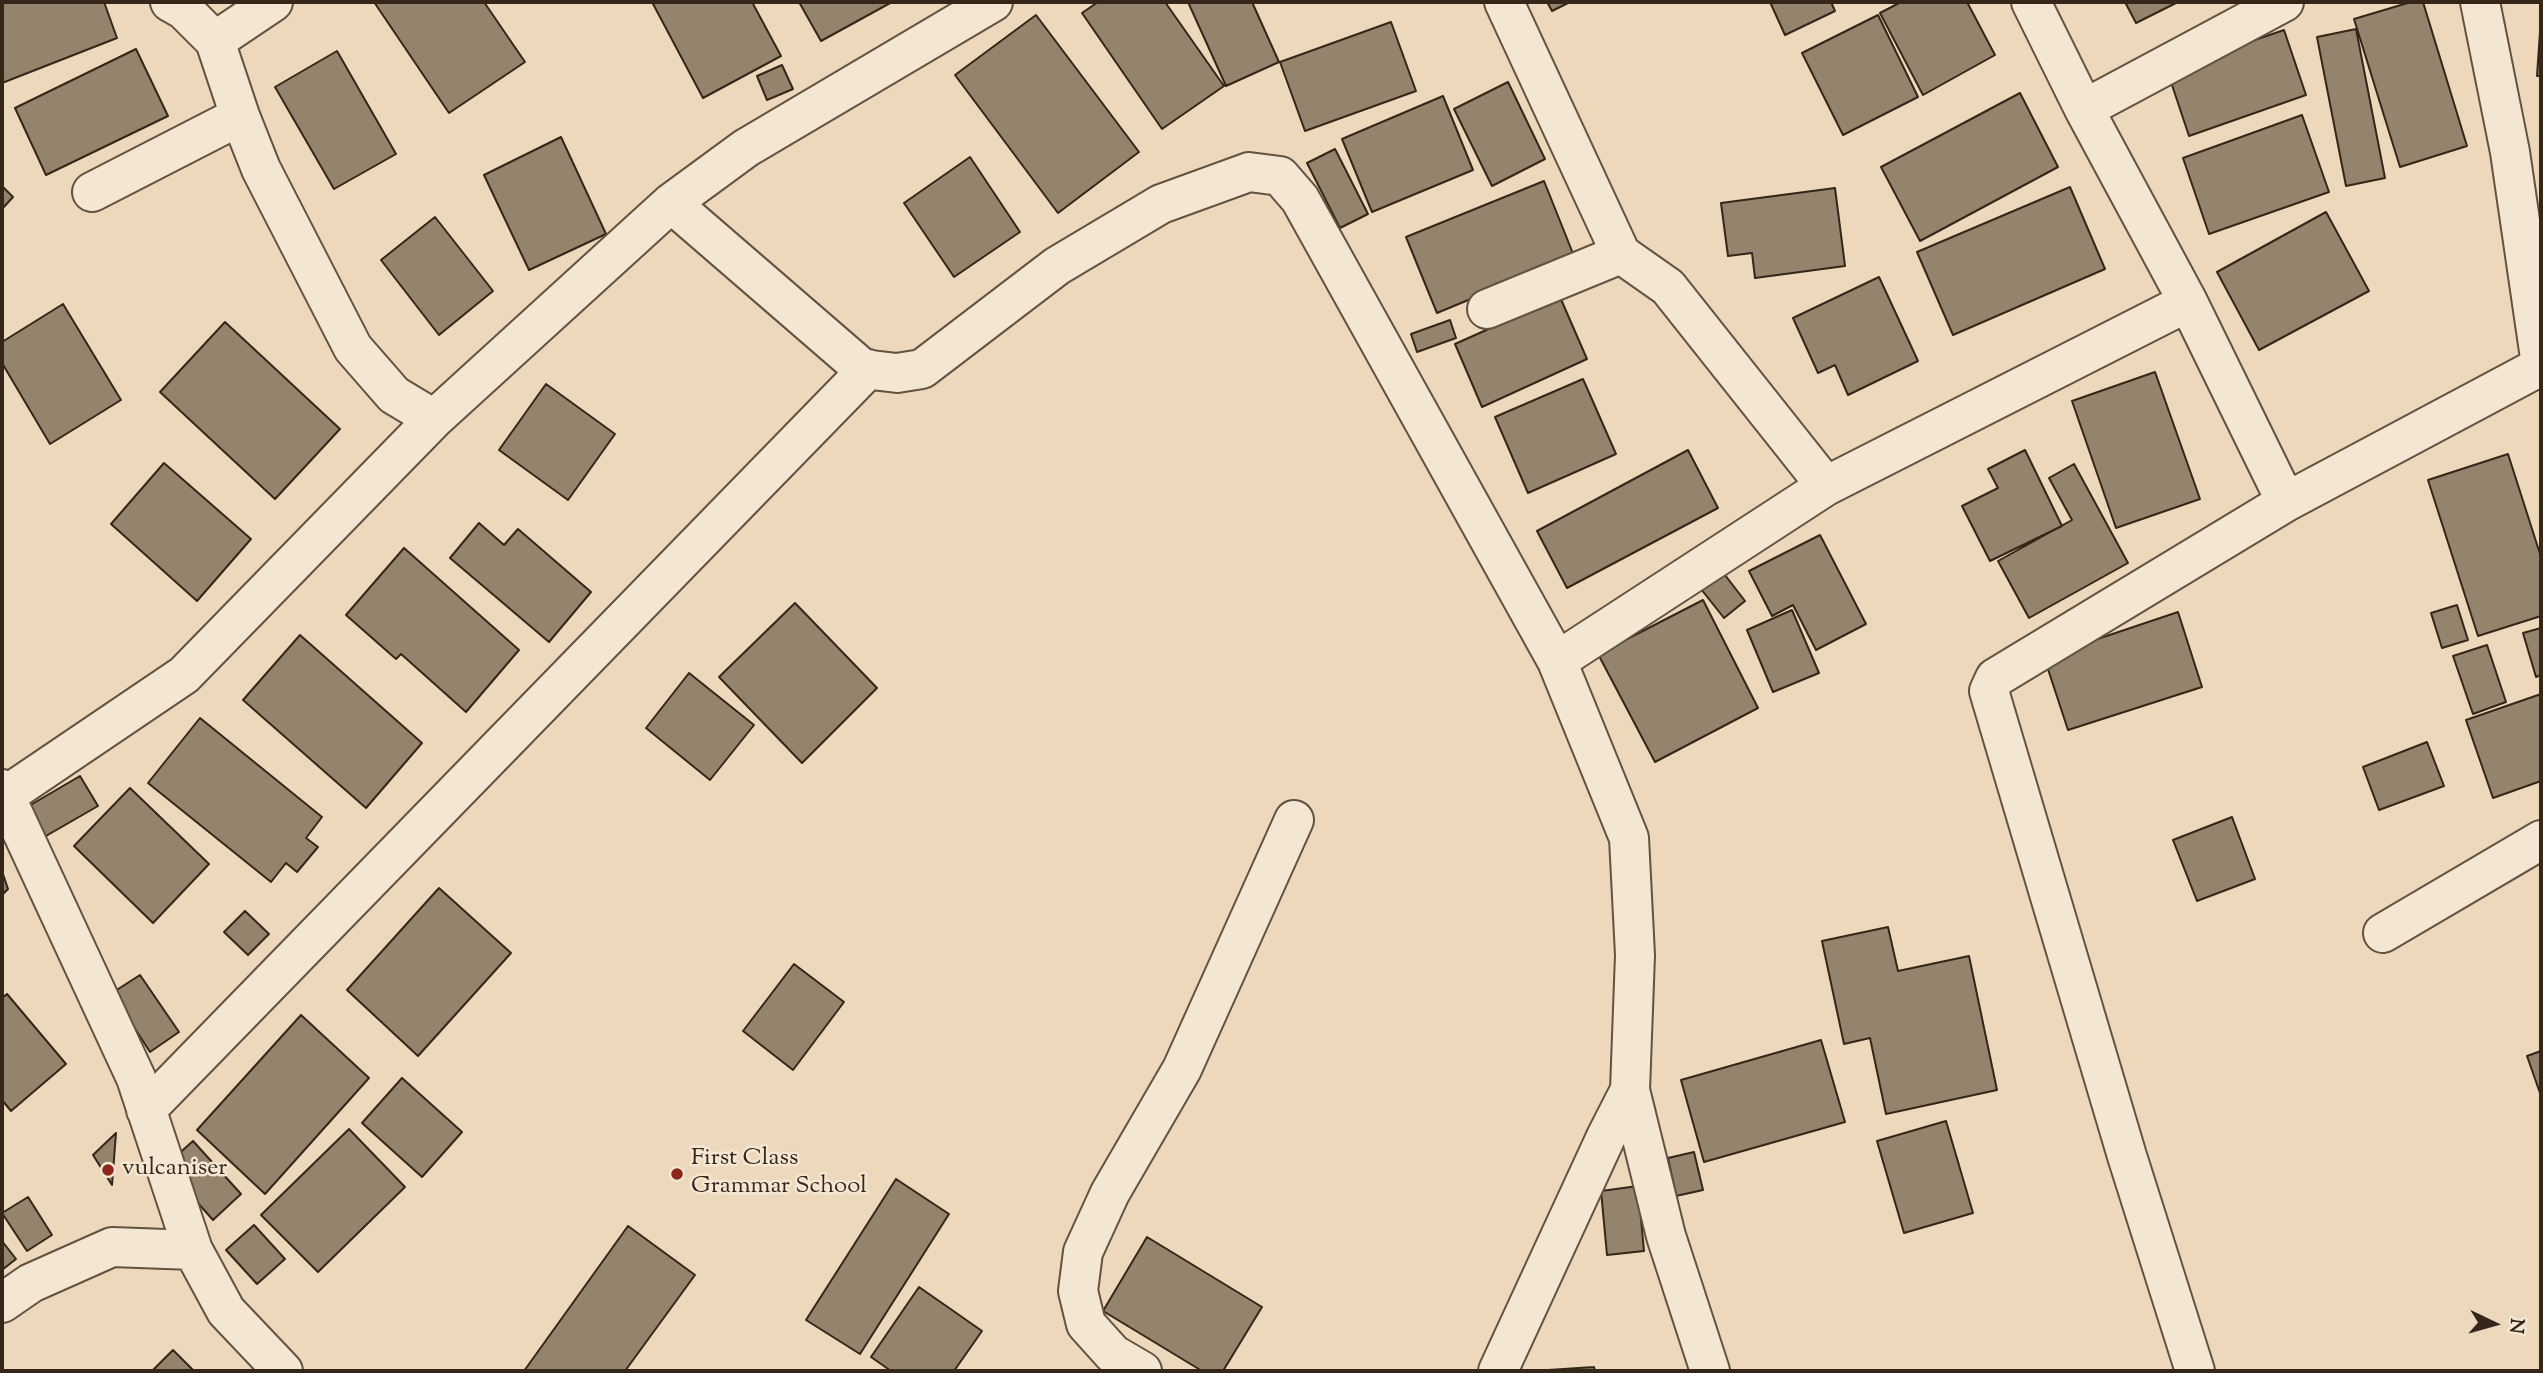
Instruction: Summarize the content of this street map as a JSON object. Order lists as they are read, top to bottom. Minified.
{"places":["vulcaniser","First Class Grammar School"],"north":"right"}
